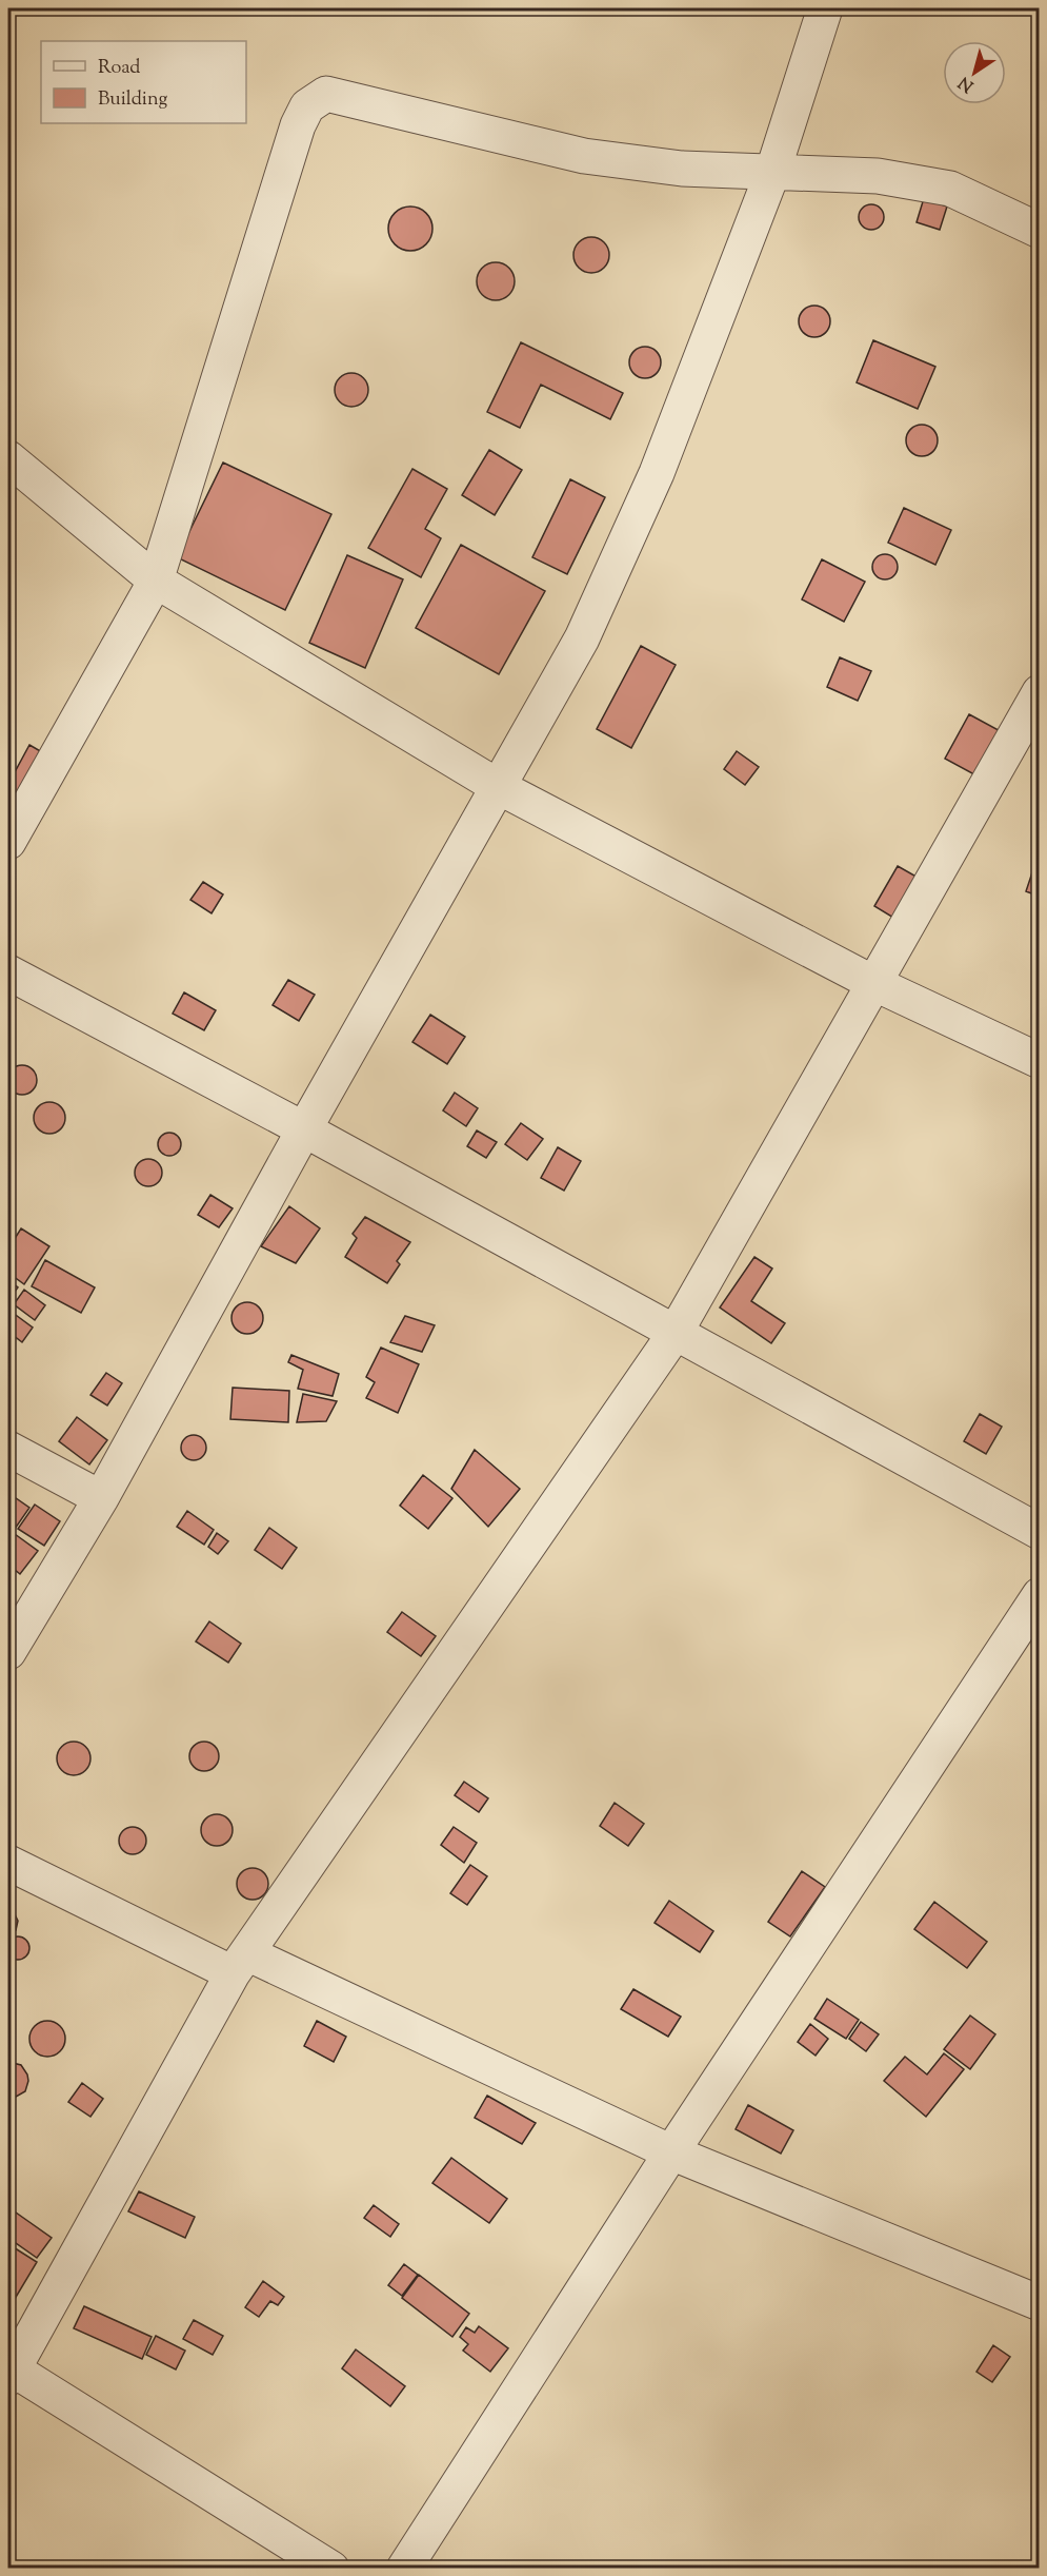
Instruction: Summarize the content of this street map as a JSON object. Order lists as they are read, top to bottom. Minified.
{"legend":["Road","Building"],"north":"bottom left"}
